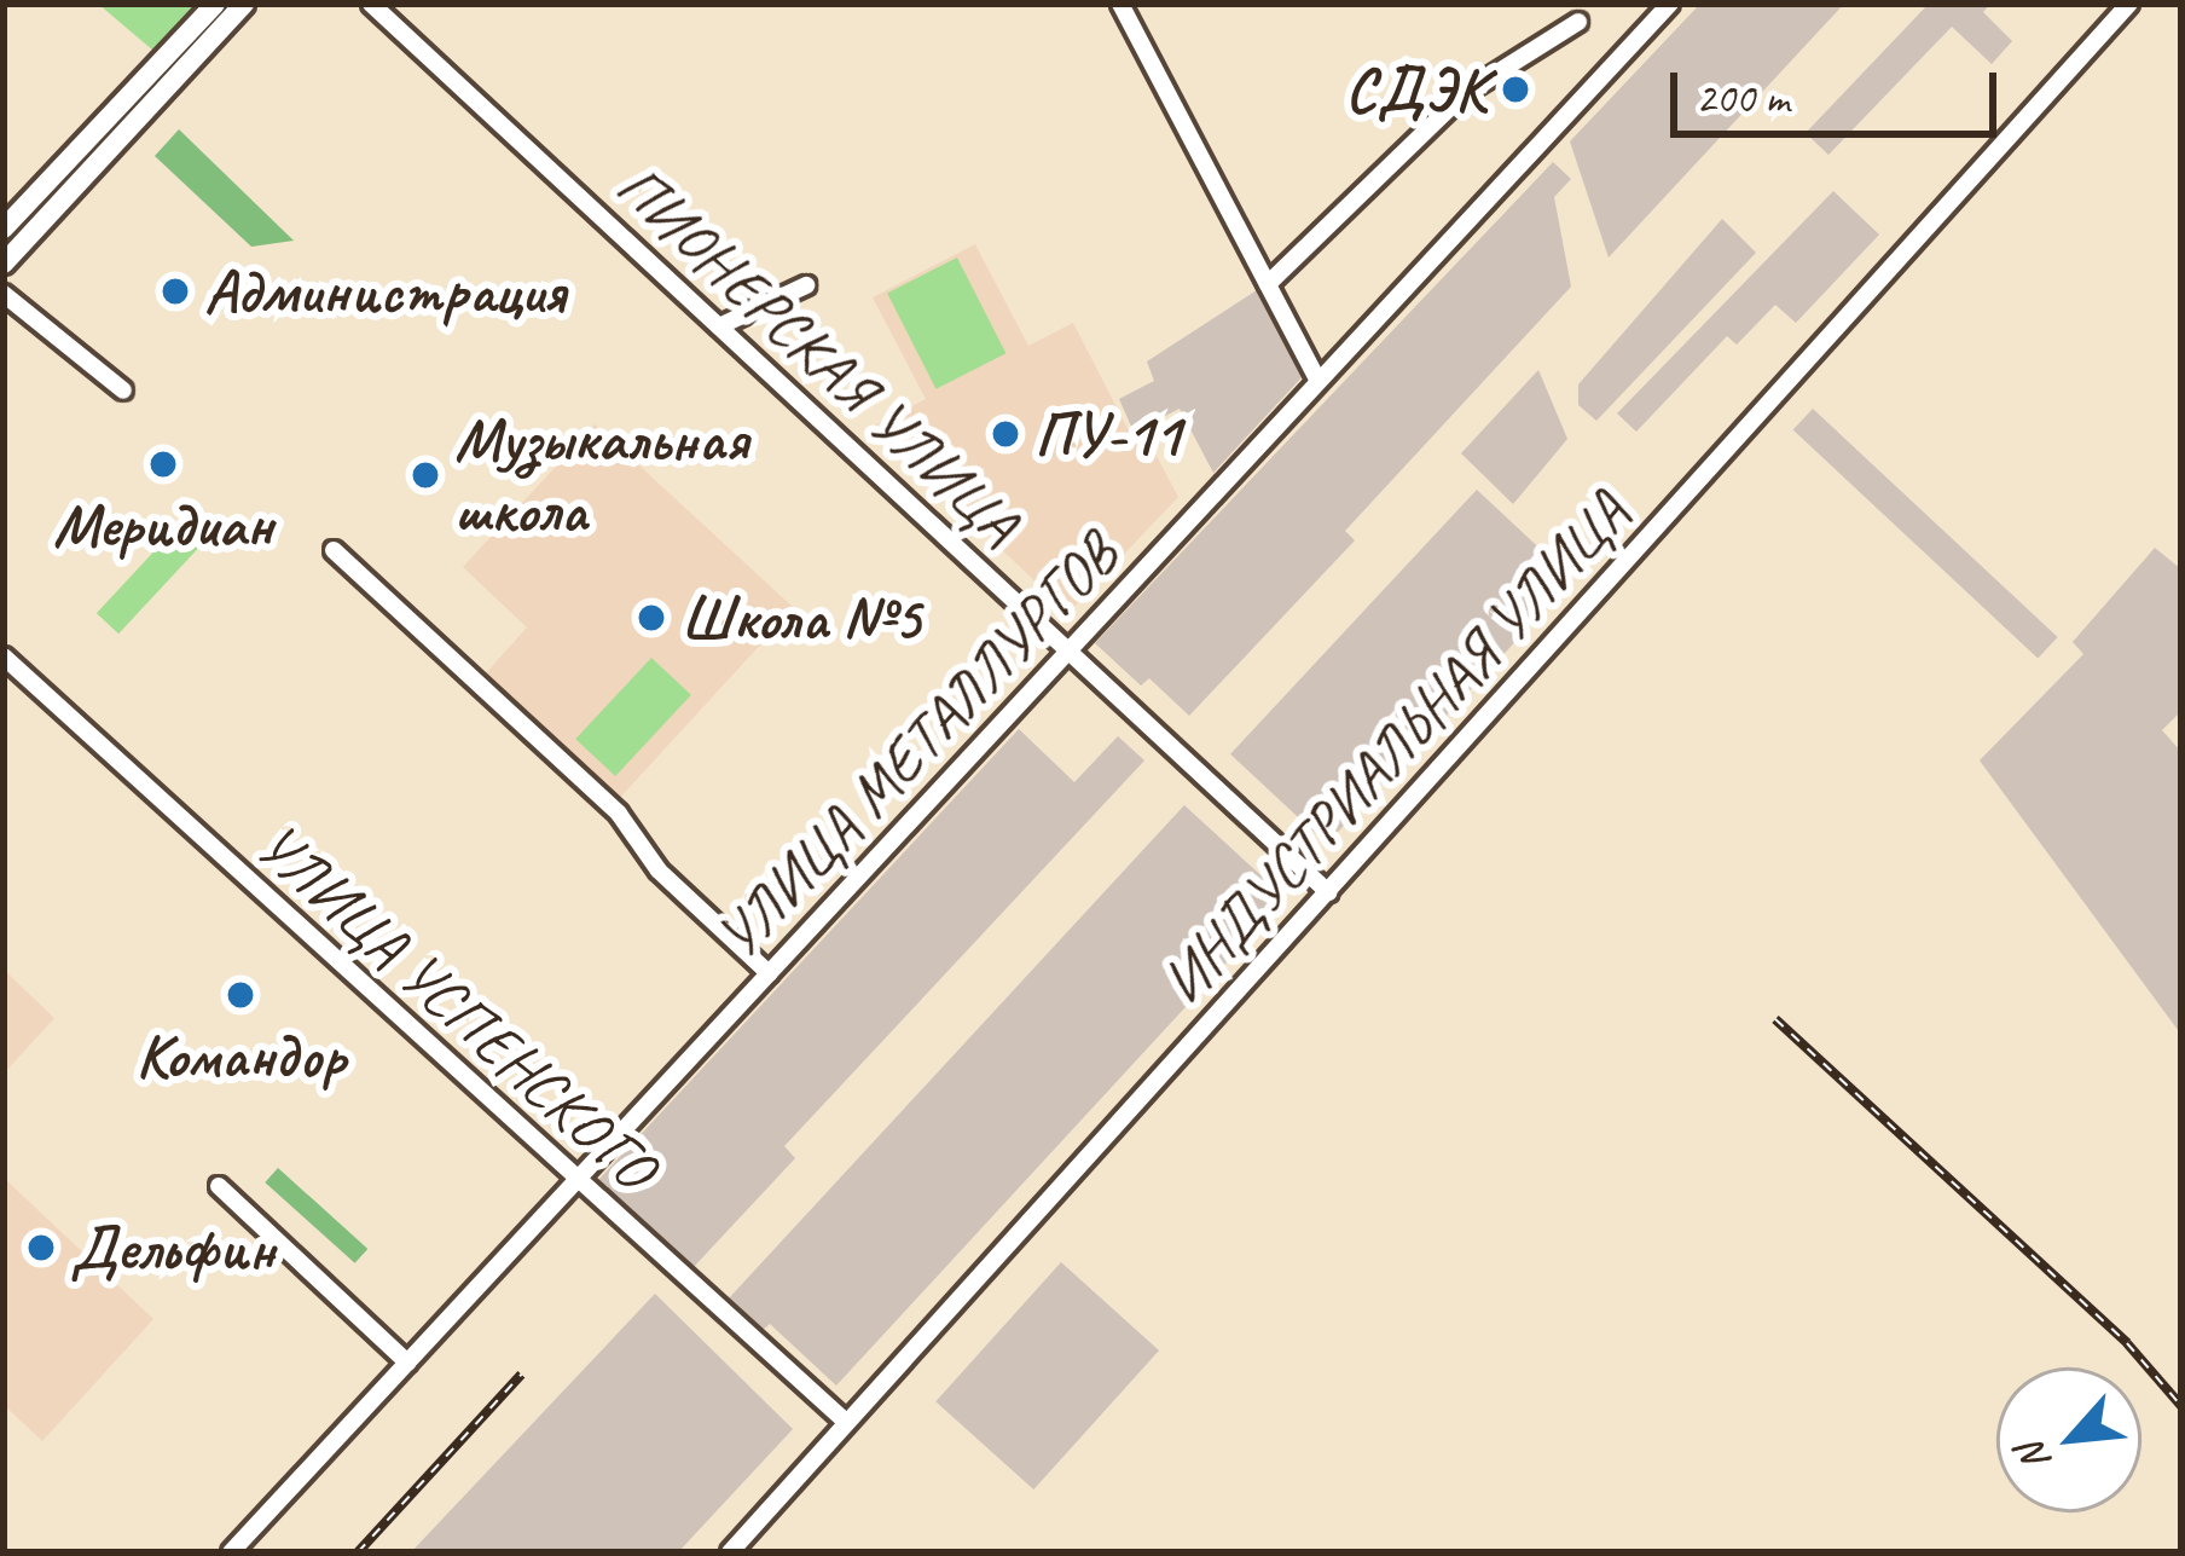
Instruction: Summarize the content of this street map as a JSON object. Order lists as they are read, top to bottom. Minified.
{"streets":{"street":["ПИОНЕРСКАЯ УЛИЦА","УЛИЦА МЕТАЛЛУРГОВ","ИНДУСТРИАЛЬНАЯ УЛИЦА","УЛИЦА УСПЕНСКОГО"]},"crossings":[["ПИОНЕРСКАЯ УЛИЦА","УЛИЦА МЕТАЛЛУРГОВ"],["ПИОНЕРСКАЯ УЛИЦА","ИНДУСТРИАЛЬНАЯ УЛИЦА"],["УЛИЦА МЕТАЛЛУРГОВ","УЛИЦА УСПЕНСКОГО"],["ИНДУСТРИАЛЬНАЯ УЛИЦА","УЛИЦА УСПЕНСКОГО"]],"places":["СДЭК","Администрация","ПУ-11","Меридиан","Музыкальная школа","Школа №5","Командор","Дельфин"],"scale_bar":"200 m","north":"bottom left"}
